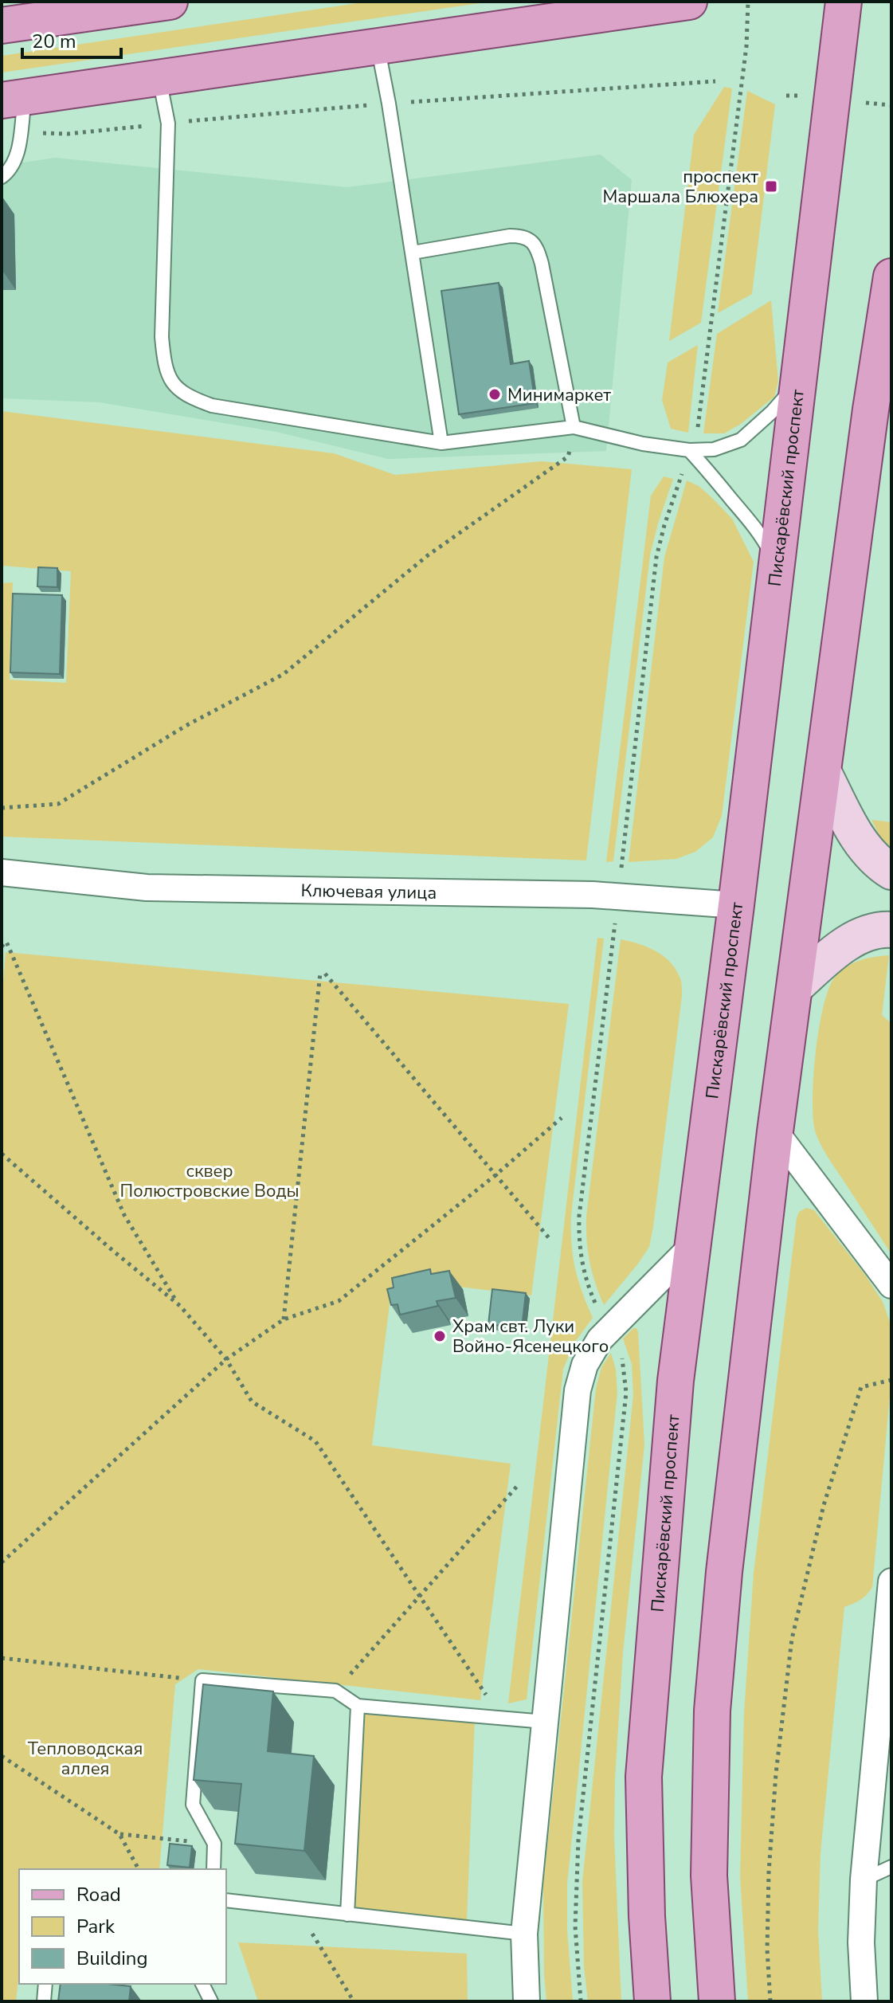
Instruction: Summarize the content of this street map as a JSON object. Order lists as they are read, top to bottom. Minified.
{"streets":{"main road":["Пискарёвский проспект"],"street":["Ключевая улица"]},"crossings":[["Пискарёвский проспект","Ключевая улица"]],"parks":["сквер Полюстровские Воды","Тепловодская аллея"],"places":{"transit":["проспект Маршала Блюхера"],"other":["Минимаркет","Храм свт. Луки Войно-Ясенецкого"]},"legend":["Road","Park","Building"],"scale_bar":"20 m"}
